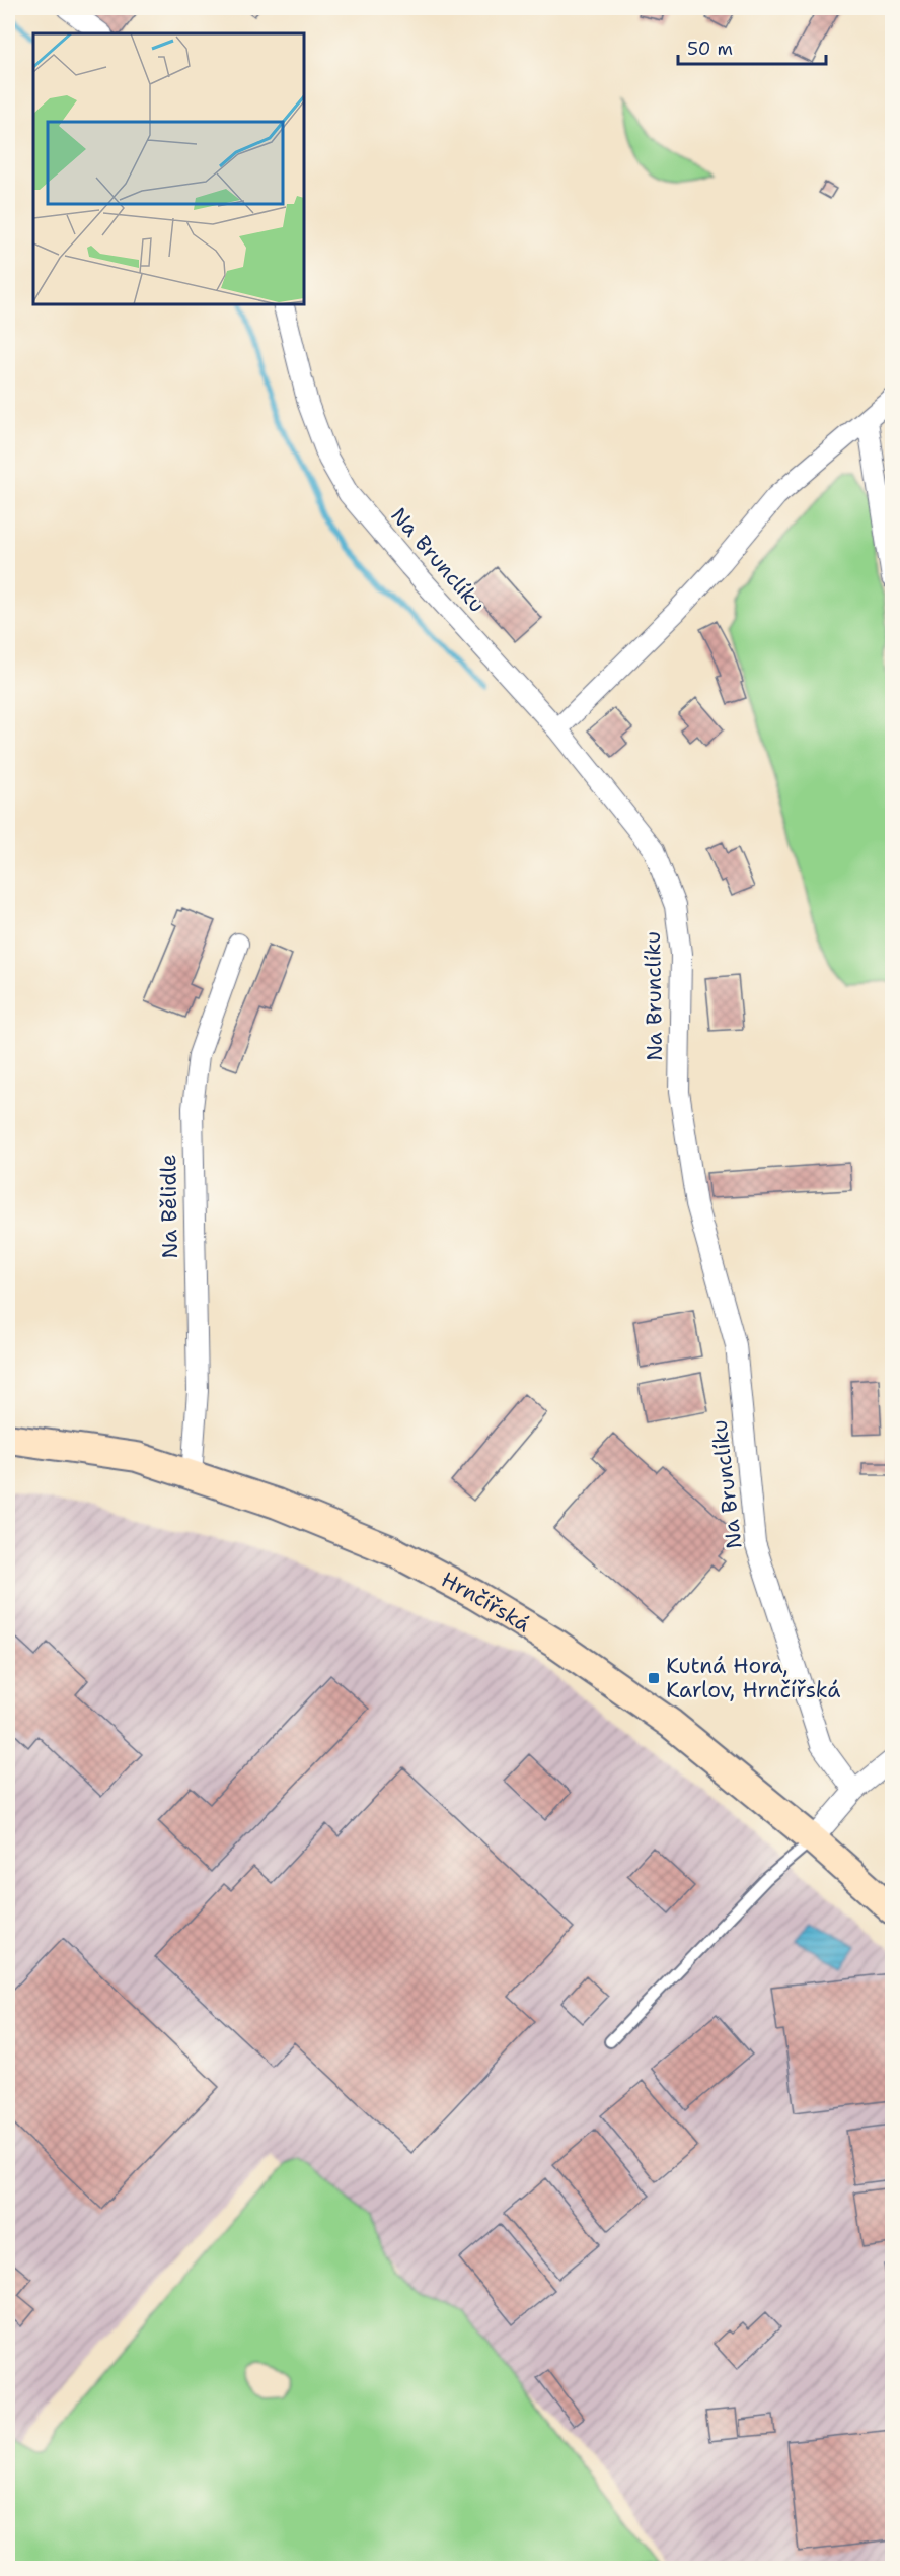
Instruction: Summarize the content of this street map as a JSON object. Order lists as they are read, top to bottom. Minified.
{"streets":{"main road":["Hrnčířská"],"street":["Na Brunclíku","Na Bělidle"]},"crossings":[["Na Bělidle","Hrnčířská"]],"places":{"transit":["Kutná Hora, Karlov, Hrnčířská"]},"scale_bar":"50 m"}
